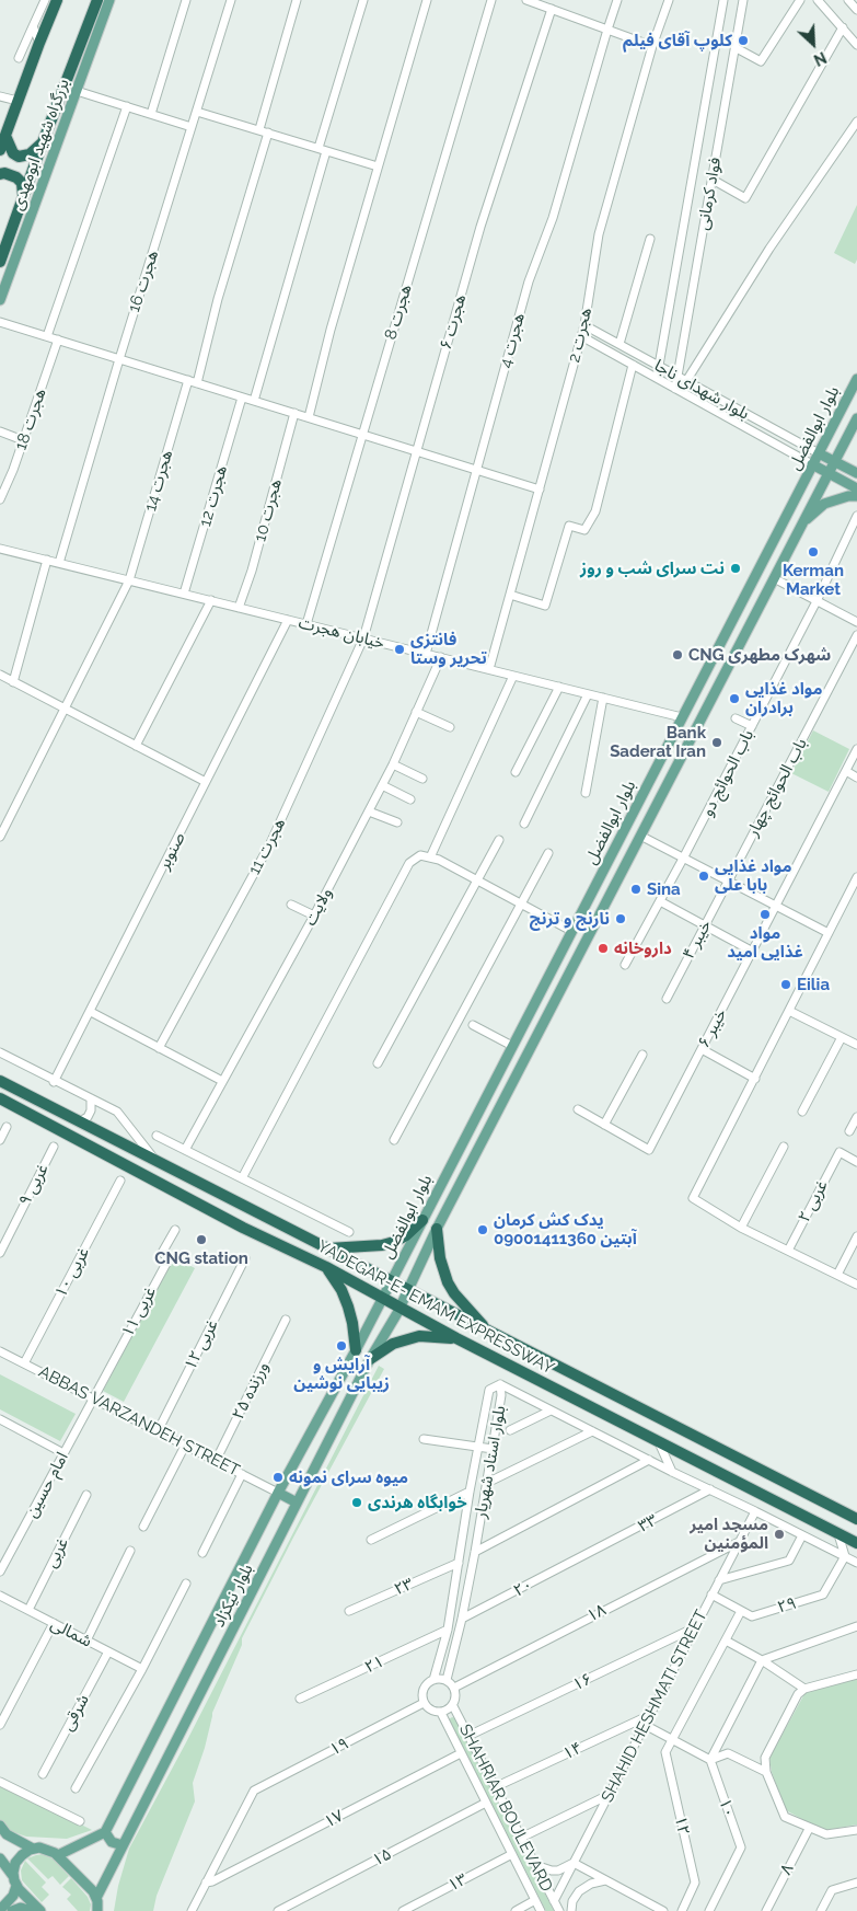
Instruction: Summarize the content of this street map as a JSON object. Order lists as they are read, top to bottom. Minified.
{"streets":{"highway":["YADEGAR-E- EMAM EXPRESSWAY"],"main road":["بزرگراه شهید ابومهدی","بلوار ابوالفضل","بلوار نیکزاد"],"street":["فواد کرمانی","هجرت 16","هجرت 8","هجرت ۶","هجرت 2","هجرت 4","بلوار شهدای ناجا","هجرت 18","هجرت 14","هجرت 12","هجرت 10","خیابان هجرت","باب الحوائج دو","باب الحوائج چهار","هجرت 11","صنوبر","ولایت","خیبر ۴","خیبر ۶","غربی ۹","۲ غربی","غربی ۱۰","غربی ۱۱","غربی ۱۲","ورزنده ۲۵","ABBAS VARZANDEH STREET","بلوار استاد شهریار","امام حسین","۳۳","غربی","۲۳","۲۰","۲۹","۱۸","شمالی","۲۱","۱۶","SHAHID HESHMATI STREET","شرقی","۱۹","۱۴","SHAHRIAR BOULEVARD","۱۰","۱۷","۱۲","۱۵","۸","۱۳"]},"crossings":[["فواد کرمانی","بلوار شهدای ناجا"],["هجرت 16","خیابان هجرت"],["هجرت 8","خیابان هجرت"],["هجرت ۶","خیابان هجرت"],["هجرت ۶","هجرت 11"],["هجرت 2","بلوار شهدای ناجا"],["هجرت 2","خیابان هجرت"],["هجرت 4","خیابان هجرت"],["بلوار شهدای ناجا","بلوار ابوالفضل"],["بلوار ابوالفضل","خیابان هجرت"],["بلوار ابوالفضل","YADEGAR-E- EMAM EXPRESSWAY"],["بلوار ابوالفضل","بلوار نیکزاد"],["هجرت 14","خیابان هجرت"],["هجرت 12","خیابان هجرت"],["هجرت 10","خیابان هجرت"],["خیابان هجرت","هجرت 11"],["خیابان هجرت","صنوبر"],["خیابان هجرت","ولایت"],["باب الحوائج چهار","خیبر ۴"],["غربی ۱۰","ABBAS VARZANDEH STREET"],["YADEGAR-E- EMAM EXPRESSWAY","بلوار نیکزاد"],["غربی ۱۱","ABBAS VARZANDEH STREET"],["غربی ۱۱","امام حسین"],["غربی ۱۲","ABBAS VARZANDEH STREET"],["ورزنده ۲۵","ABBAS VARZANDEH STREET"],["ABBAS VARZANDEH STREET","امام حسین"],["ABBAS VARZANDEH STREET","بلوار نیکزاد"],["بلوار استاد شهریار","۲۳"],["بلوار استاد شهریار","۲۰"],["بلوار استاد شهریار","۱۸"],["بلوار استاد شهریار","۲۱"],["بلوار استاد شهریار","۱۹"],["بلوار استاد شهریار","SHAHRIAR BOULEVARD"],["۳۳","۲۰"],["غربی","شمالی"],["۲۹","SHAHID HESHMATI STREET"],["۱۸","SHAHID HESHMATI STREET"],["۱۸","۱۹"],["۱۸","SHAHRIAR BOULEVARD"],["شمالی","شرقی"],["۱۶","SHAHID HESHMATI STREET"],["۱۶","SHAHRIAR BOULEVARD"],["SHAHID HESHMATI STREET","۱۴"],["SHAHID HESHMATI STREET","SHAHRIAR BOULEVARD"],["۱۹","SHAHRIAR BOULEVARD"],["۱۹","۱۷"],["۱۴","SHAHRIAR BOULEVARD"],["SHAHRIAR BOULEVARD","۱۷"],["SHAHRIAR BOULEVARD","۱۵"],["SHAHRIAR BOULEVARD","۱۳"]],"places":["کلوپ آقای فیلم","Kerman Market","نت سرای شب و روز","فانتزی تحریر وستا","CNG شهرک مطهری","مواد غذایی برادران","Bank Saderat Iran","مواد غذایی بابا علی","Sina","مواد غذایی امید","نارنج و ترنج","داروخانه","Eilia","یدک کش کرمان آبتین 09001411360","CNG station","آرایش و زیبایی نوشین","میوه سرای نمونه","خوابگاه هرندی","مسجد امیر المؤمنین"],"north":"bottom right"}
